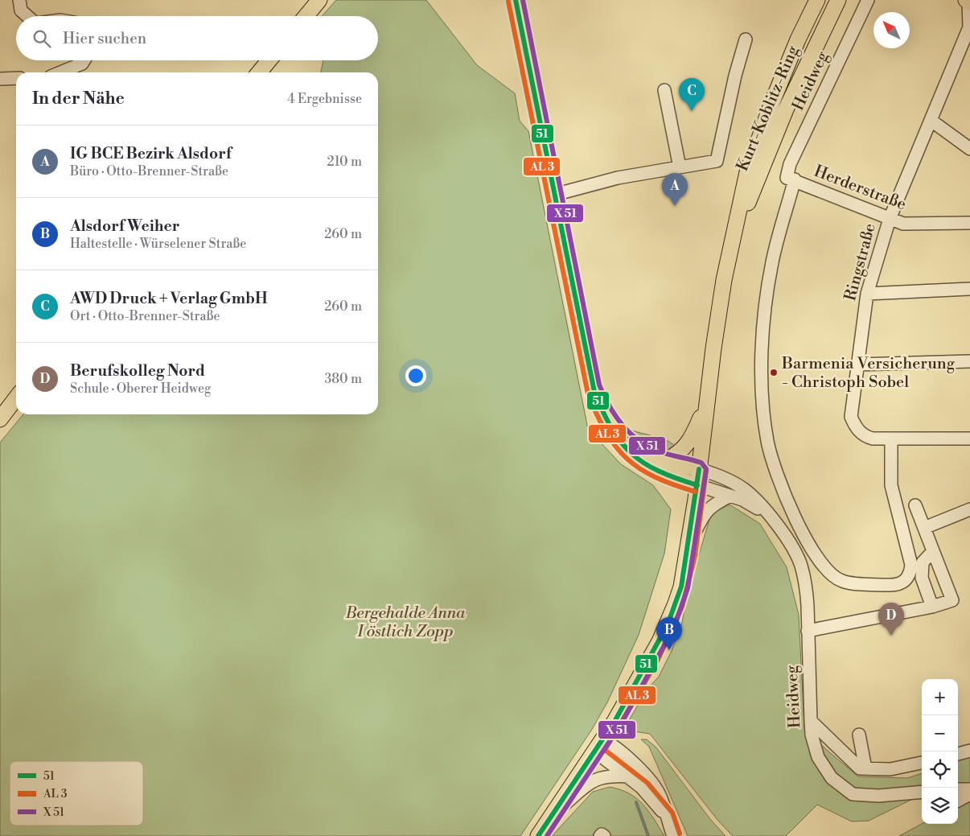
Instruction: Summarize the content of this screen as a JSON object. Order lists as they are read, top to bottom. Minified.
{"streets":{"main road":["Kurt-Koblitz-Ring"],"street":["Heidweg","Herderstraße","Ringstraße"]},"crossings":[["Heidweg","Kurt-Koblitz-Ring"],["Heidweg","Herderstraße"],["Heidweg","Ringstraße"],["Herderstraße","Ringstraße"]],"parks":["Bergehalde Anna I östlich Zopp"],"places":["Barmenia Versicherung - Christoph Sobel"],"lines":["transit line 51"],"legend":["51","AL 3","X 51"],"north":"top left","page":{"search":"Hier suchen","heading":["In der Nähe","4 Ergebnisse"],"pins":["C","A","D","B"],"list":[{"mark":"A","name":"IG BCE Bezirk Alsdorf","note":"Büro · Otto-Brenner-Straße","value":"210 m"},{"mark":"B","name":"Alsdorf Weiher","note":"Haltestelle · Würselener Straße","value":"260 m"},{"mark":"C","name":"AWD Druck + Verlag GmbH","note":"Ort · Otto-Brenner-Straße","value":"260 m"},{"mark":"D","name":"Berufskolleg Nord","note":"Schule · Oberer Heidweg","value":"380 m"}],"map_buttons":["+","−"]}}
